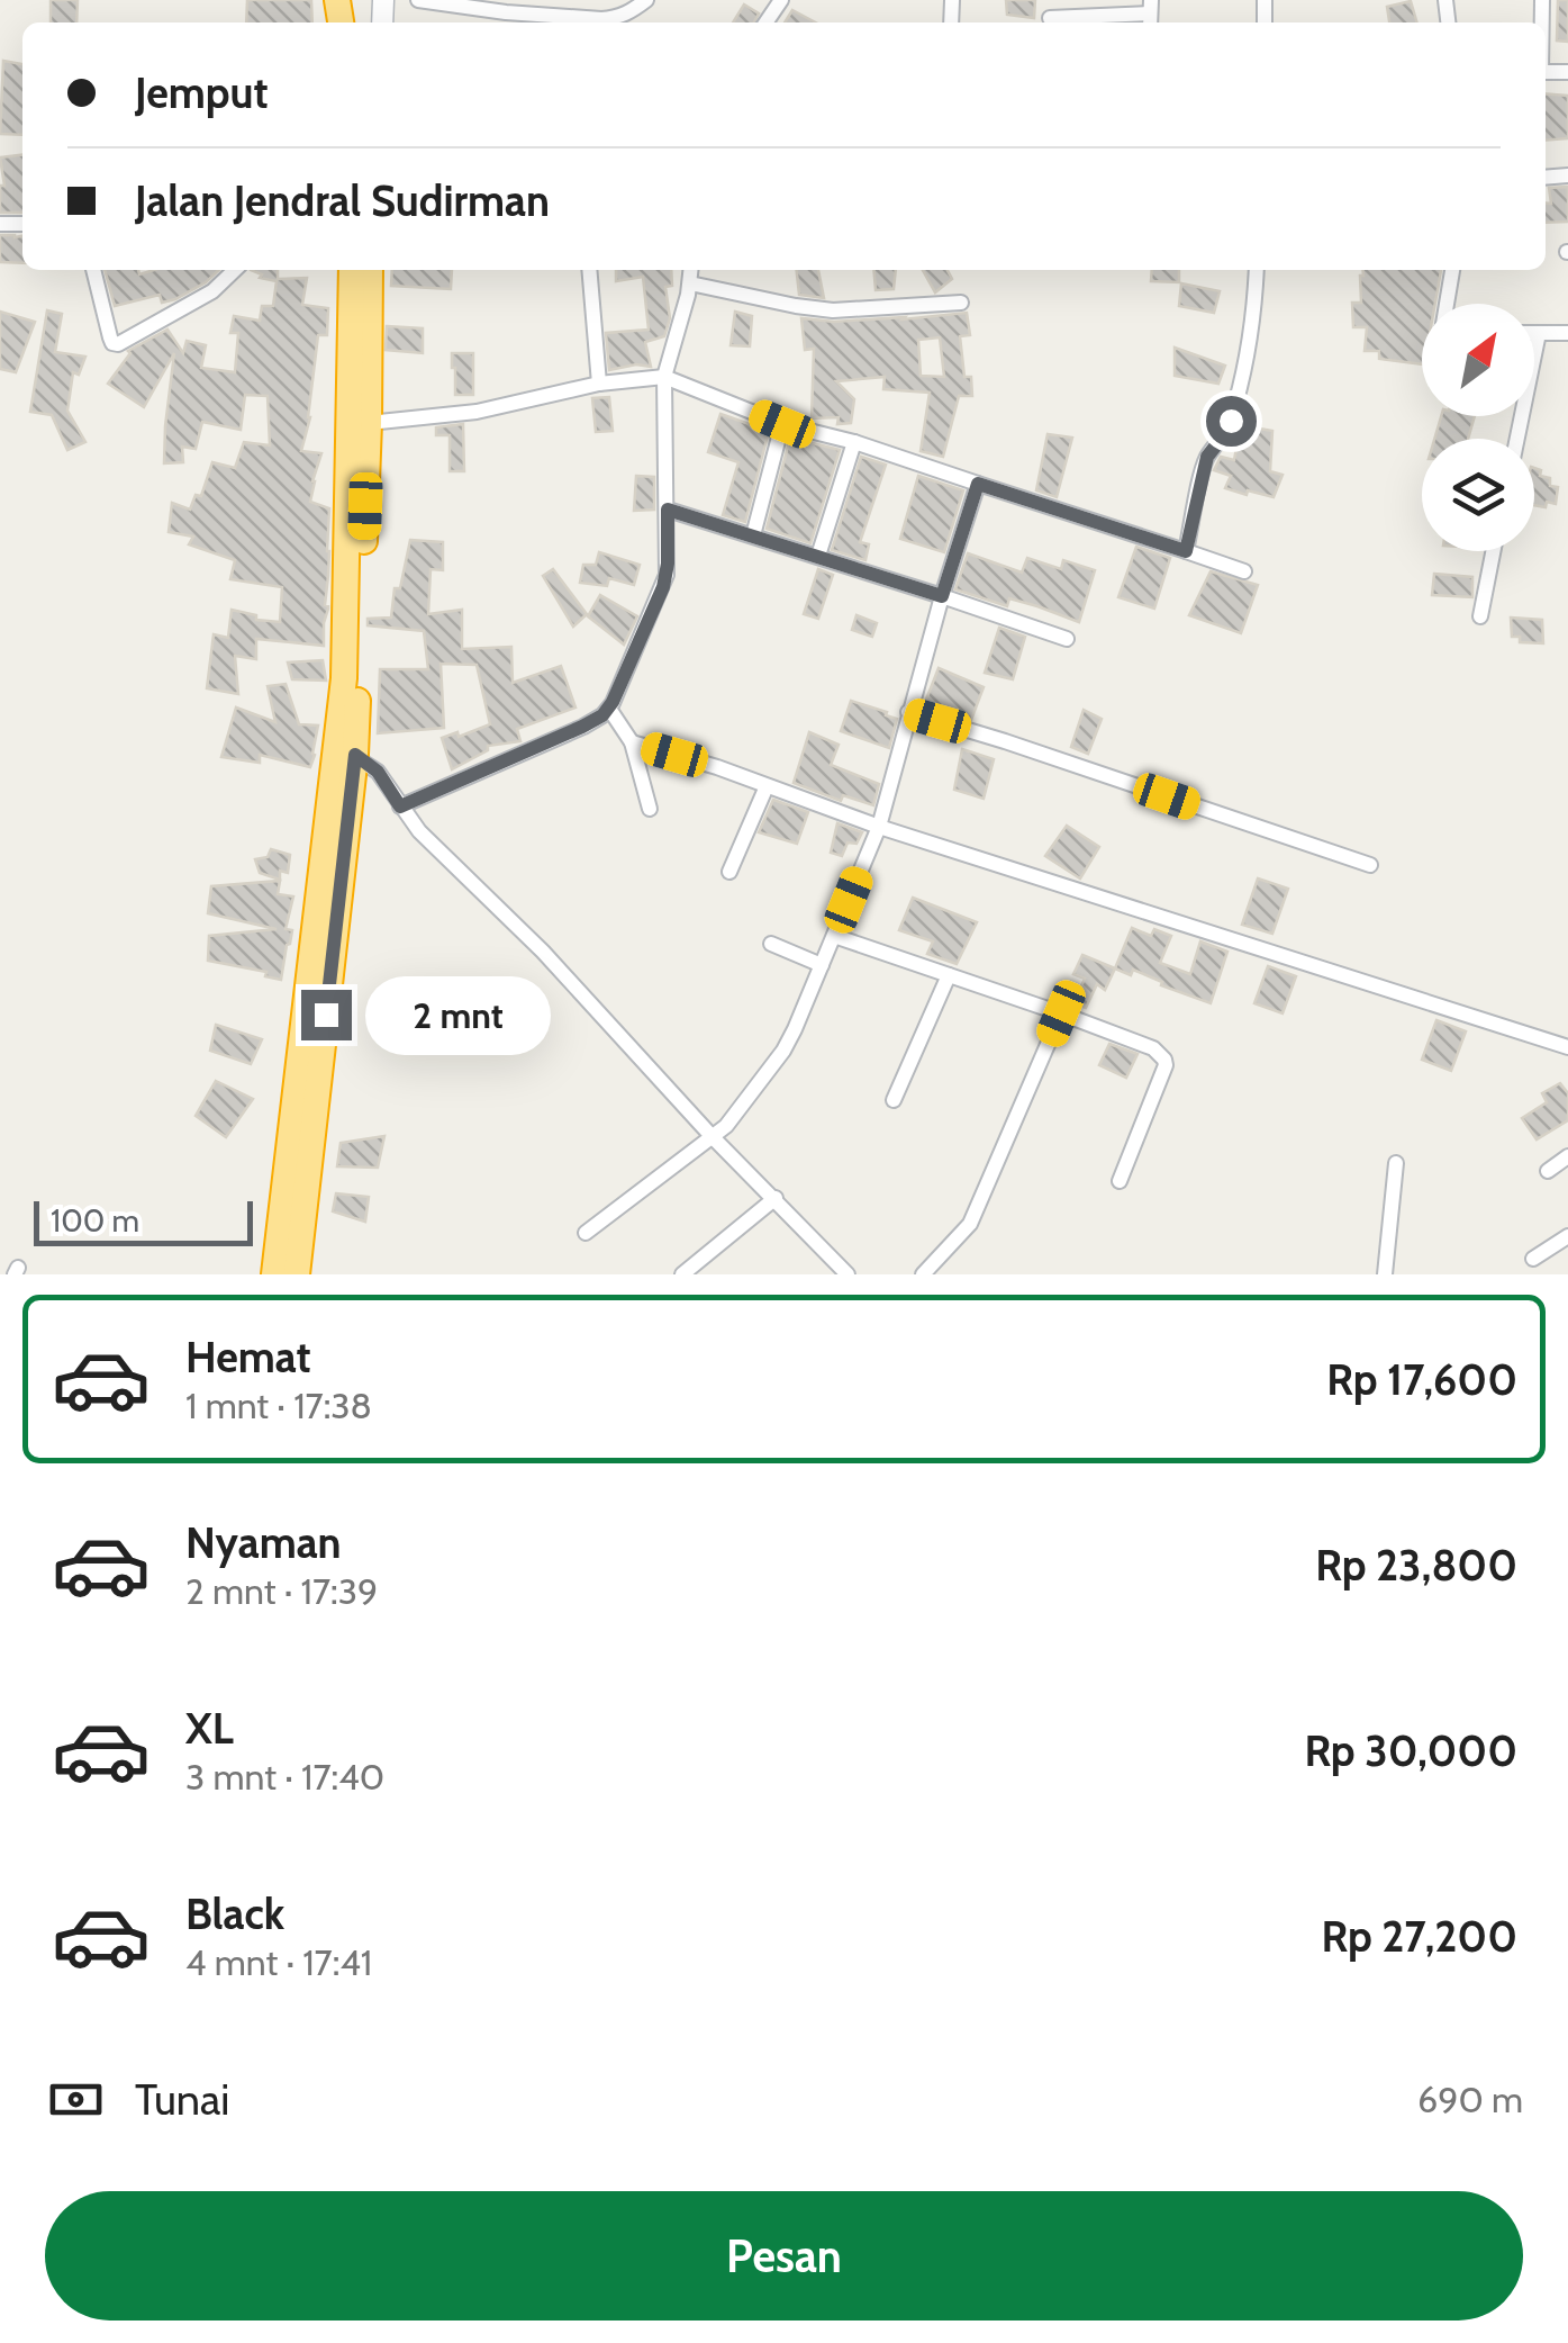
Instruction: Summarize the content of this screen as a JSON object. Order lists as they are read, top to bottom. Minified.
{"scale_bar":"100 m","north":"top right","page":{"banner":["Jemput","Jalan Jendral Sudirman"],"bubble":"2 mnt","scale":"100 m","list":[{"name":"Hemat","note":"1 mnt · 17:38","value":"Rp 17,600"},{"name":"Nyaman","note":"2 mnt · 17:39","value":"Rp 23,800"},{"name":"XL","note":"3 mnt · 17:40","value":"Rp 30,000"},{"name":"Black","note":"4 mnt · 17:41","value":"Rp 27,200"}],"pay":["Tunai","690 m"],"buttons":"Pesan"}}
